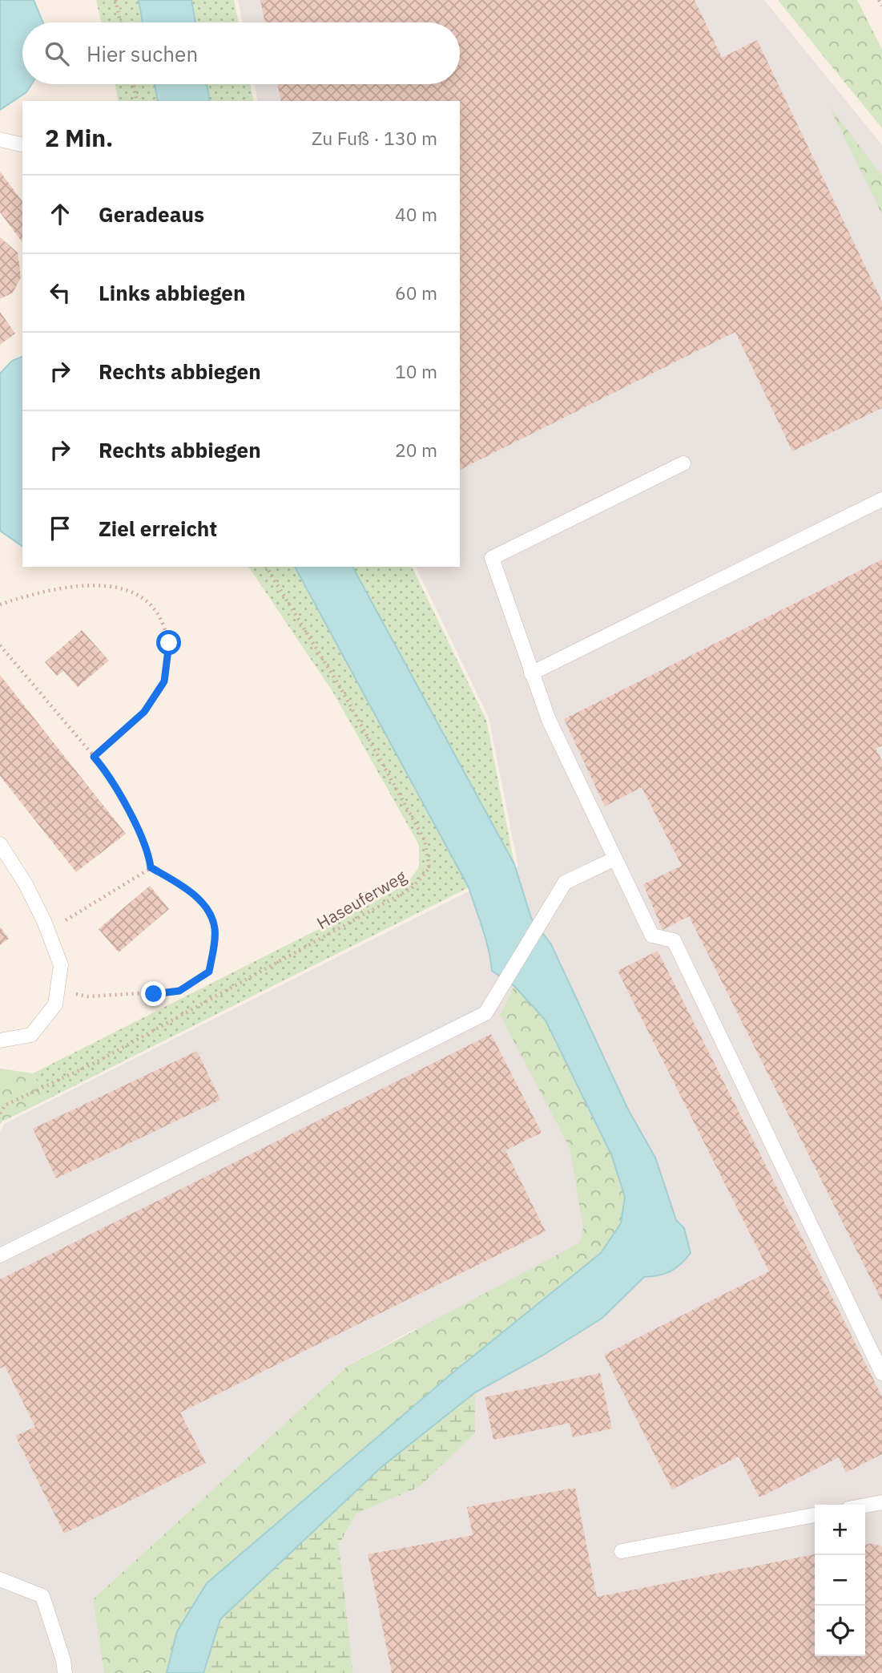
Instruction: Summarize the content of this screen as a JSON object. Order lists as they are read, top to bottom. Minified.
{"streets":{"path":["Haseuferweg"]},"page":{"search":"Hier suchen","heading":["2 Min.","Zu Fuß · 130 m"],"list":[["Geradeaus","40 m"],["Links abbiegen","60 m"],["Rechts abbiegen","10 m"],["Rechts abbiegen","20 m"],"Ziel erreicht"],"map_buttons":["+","−"]}}
